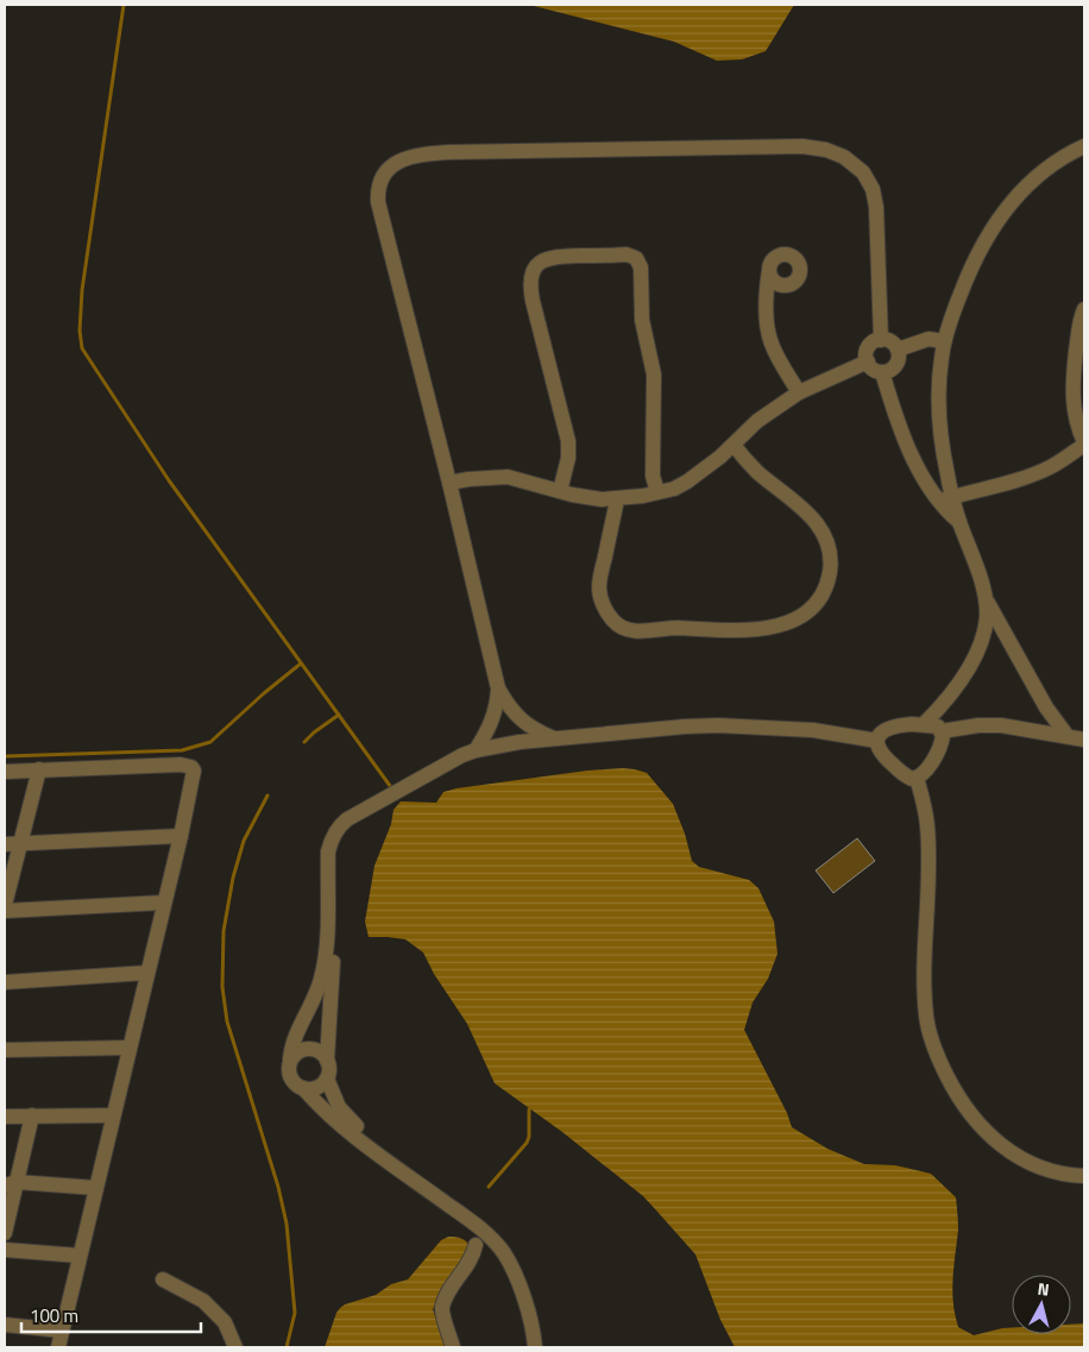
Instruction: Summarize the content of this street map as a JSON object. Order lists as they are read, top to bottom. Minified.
{"scale_bar":"100 m","north":"top"}
